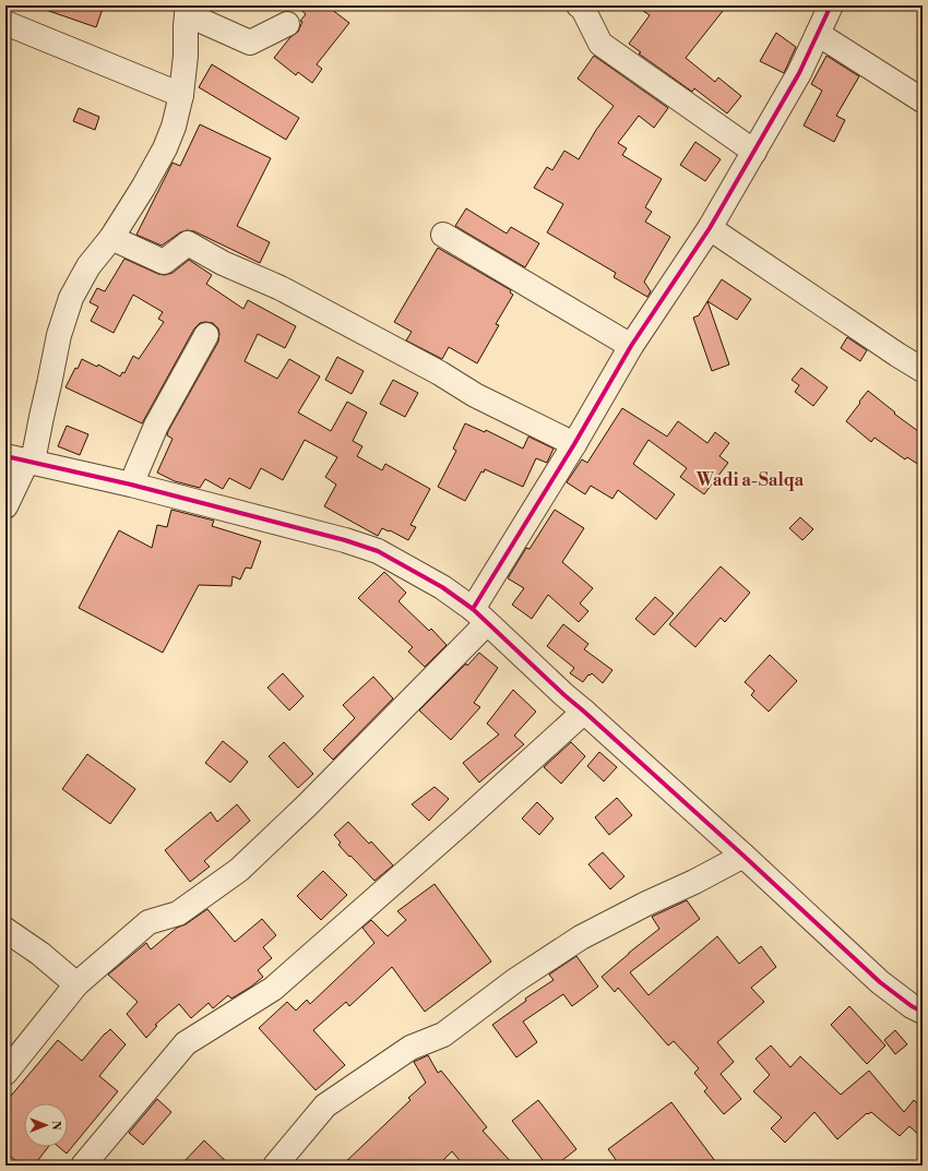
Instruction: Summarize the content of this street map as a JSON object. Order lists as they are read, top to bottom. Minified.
{"districts":["Wadi a-Salqa"],"north":"right"}
